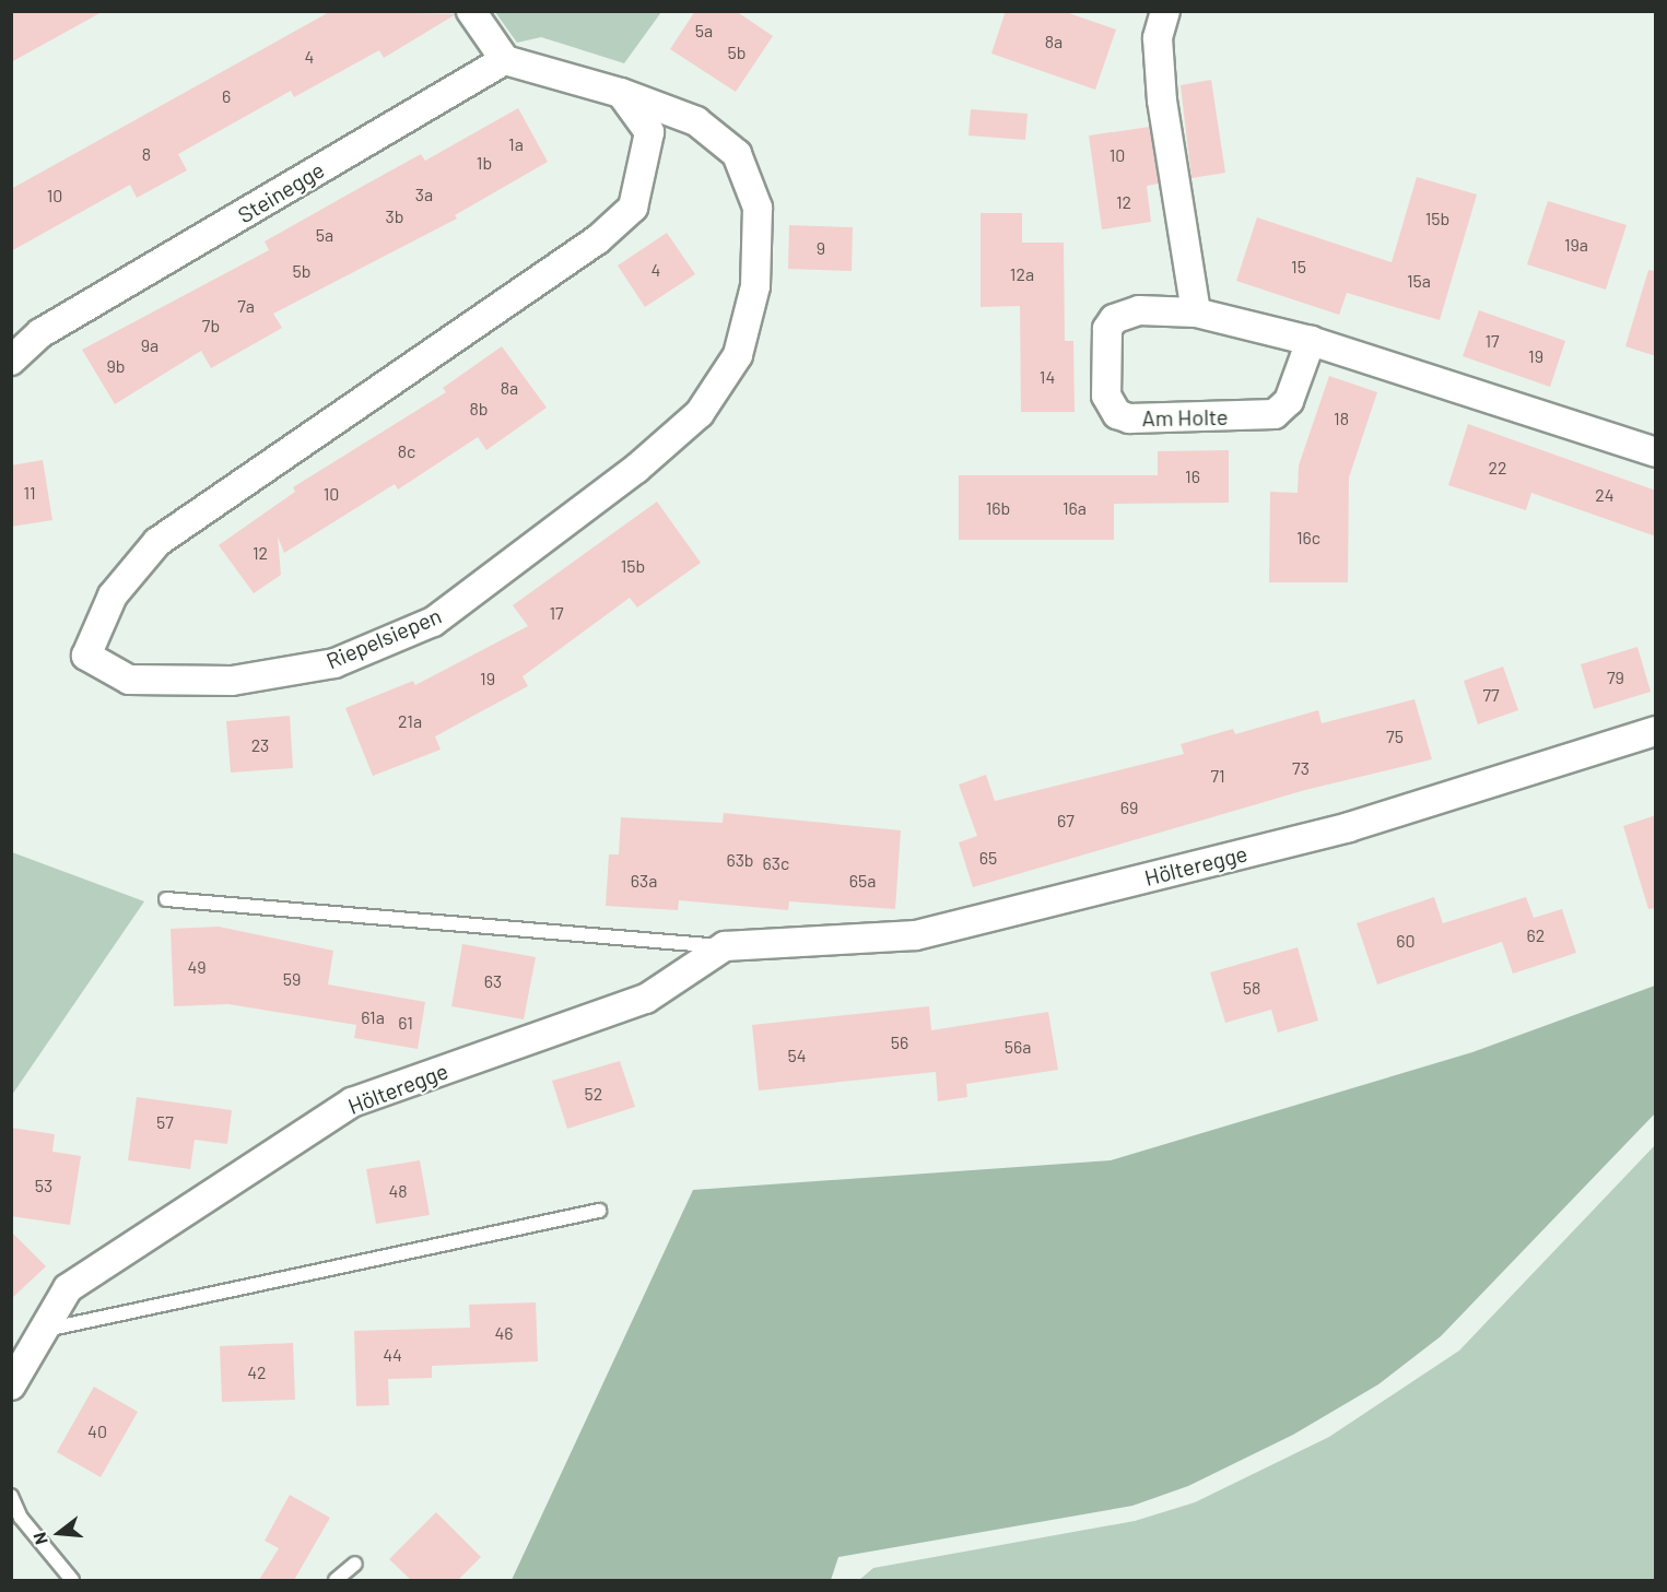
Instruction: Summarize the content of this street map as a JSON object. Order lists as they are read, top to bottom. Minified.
{"streets":{"street":["Steinegge","Am Holte","Riepelsiepen","Hölteregge"]},"crossings":[["Steinegge","Riepelsiepen"]],"house_numbers":["5a","8a","5b","4","6","1a","8","10","1b","3a","10","12","3b","15b","5a","19a","9","15","4","5b","12a","15a","7a","7b","17","9a","19","9b","14","8a","8b","18","8c","22","16","11","10","24","16b","16a","16c","12","15b","17","79","19","77","21a","75","23","73","71","69","67","65","63b","63c","63a","65a","62","60","49","59","63","58","61a","61","56","56a","54","52","57","53","48","46","44","42","40"],"north":"left"}
